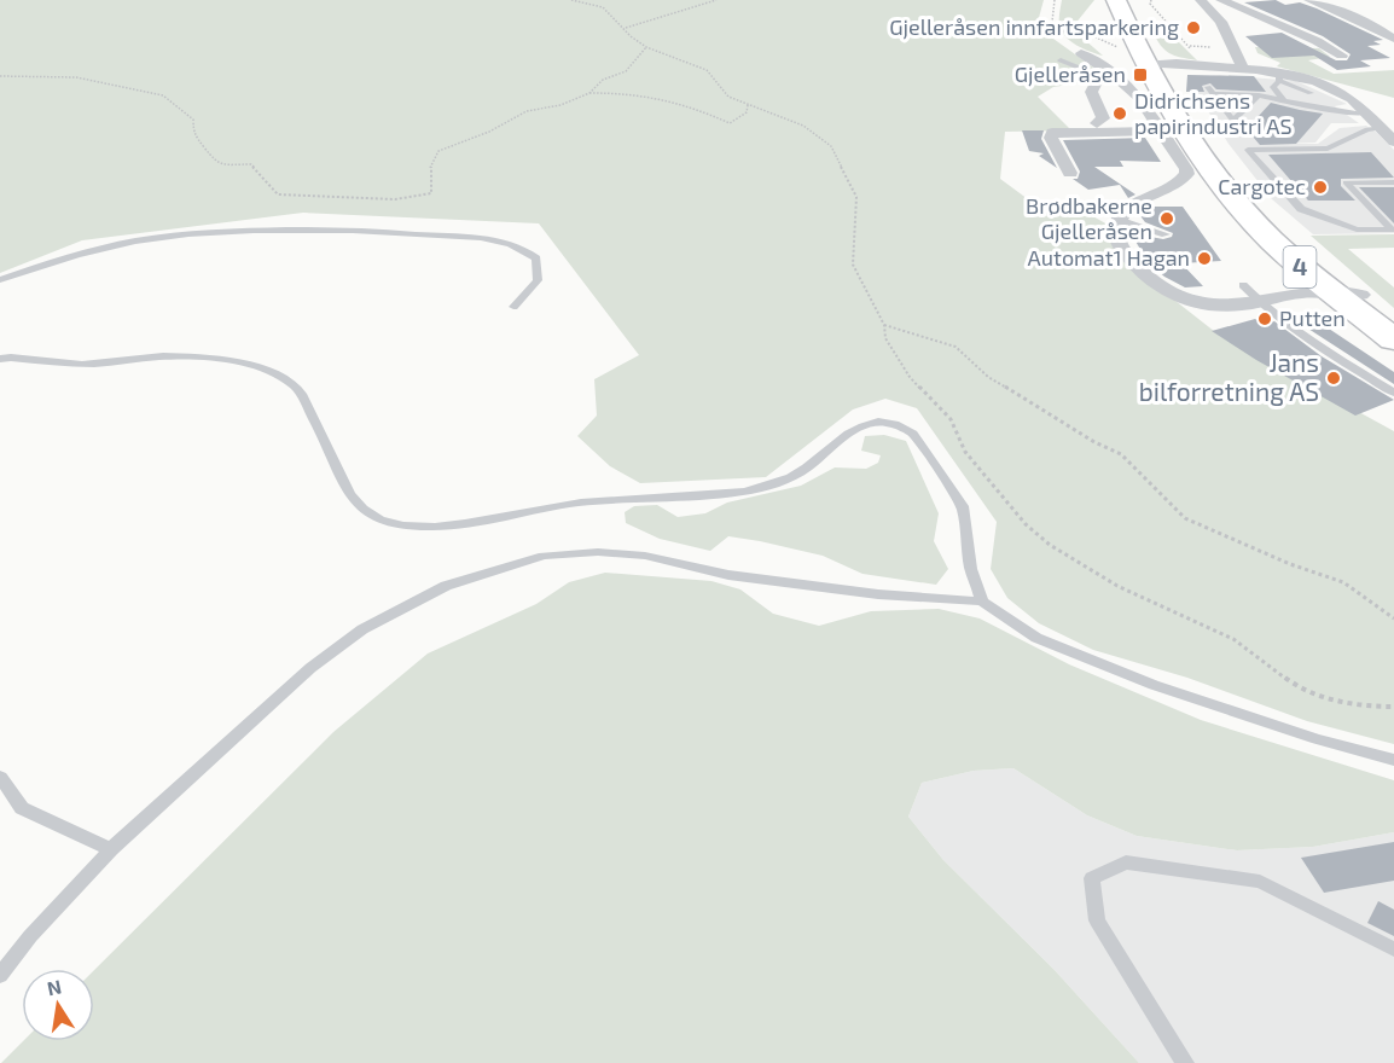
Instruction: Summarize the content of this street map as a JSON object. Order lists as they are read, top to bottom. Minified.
{"streets":{"highway":["4"]},"places":{"other":["Gjelleråsen innfartsparkering","Didrichsens papirindustri AS","Cargotec","Brødbakerne Gjelleråsen","Automat1 Hagan","Putten","Jans bilforretning AS"],"transit":["Gjelleråsen"]},"north":"top"}
